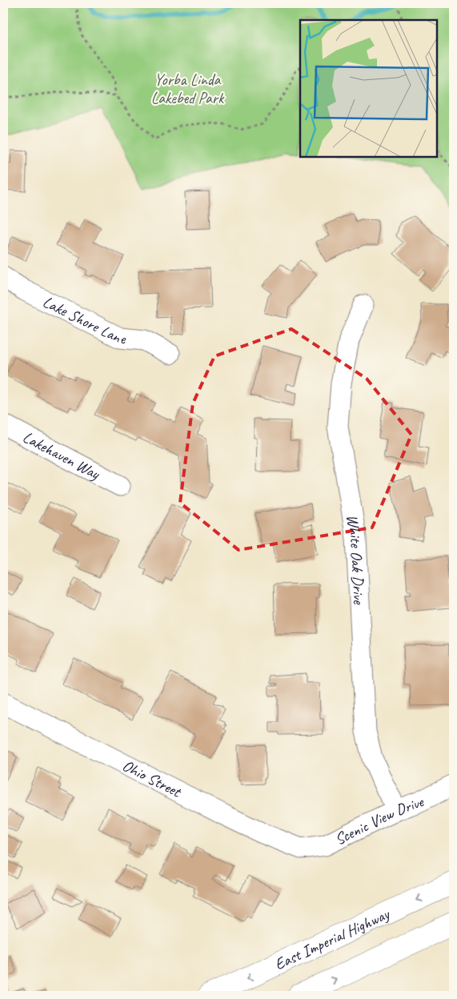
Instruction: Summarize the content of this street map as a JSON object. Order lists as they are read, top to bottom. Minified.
{"streets":{"highway":["East Imperial Highway"],"street":["Lake Shore Lane","Lakehaven Way","White Oak Drive","Ohio Street","Scenic View Drive"]},"crossings":[["White Oak Drive","Scenic View Drive"],["Ohio Street","Scenic View Drive"]],"parks":["Yorba Linda Lakebed Park"]}
